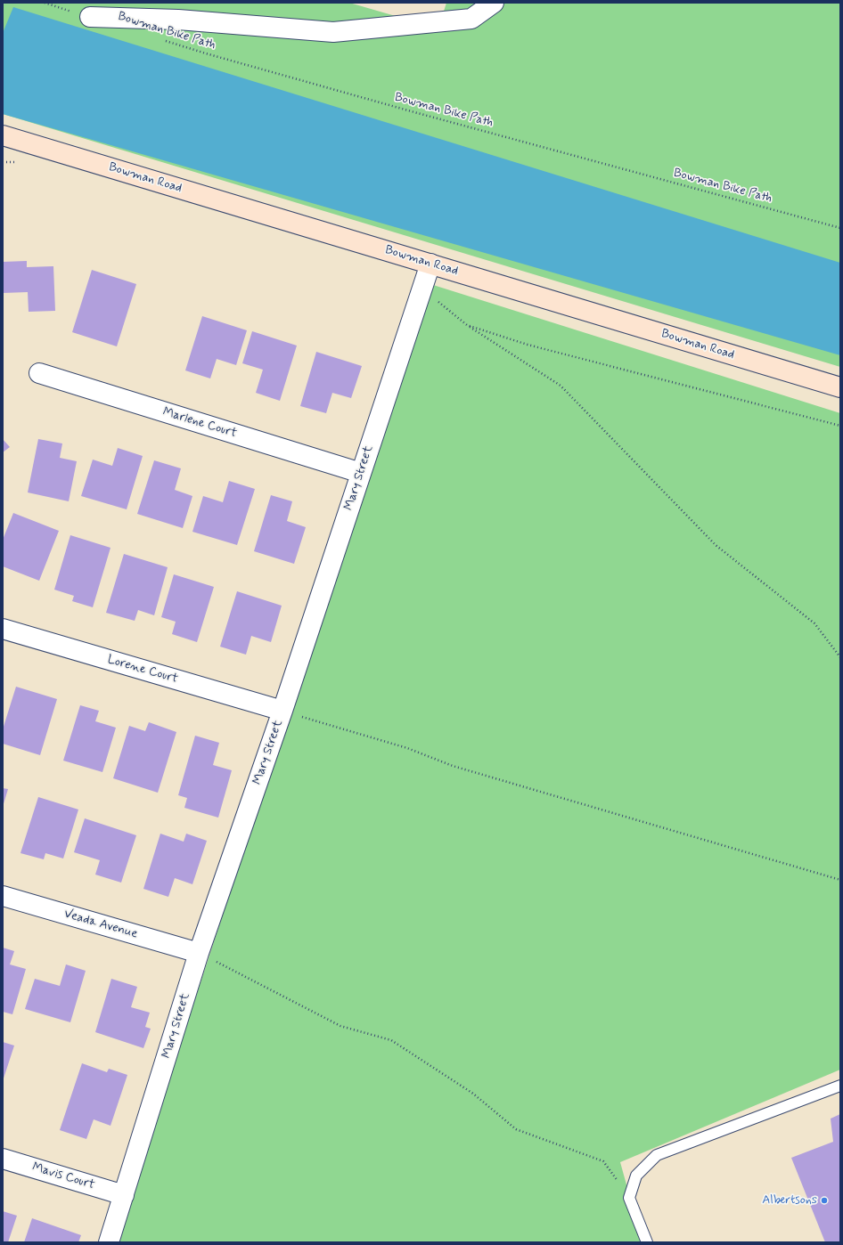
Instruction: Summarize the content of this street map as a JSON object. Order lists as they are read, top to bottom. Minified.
{"streets":{"main road":["Bowman Road"],"street":["Marlene Court","Mary Street","Lorene Court","Veada Avenue","Mavis Court"],"path":["Bowman Bike Path"]},"crossings":[["Bowman Road","Mary Street"],["Marlene Court","Mary Street"],["Mary Street","Lorene Court"],["Mary Street","Veada Avenue"],["Mary Street","Mavis Court"]],"places":["Albertsons"]}
